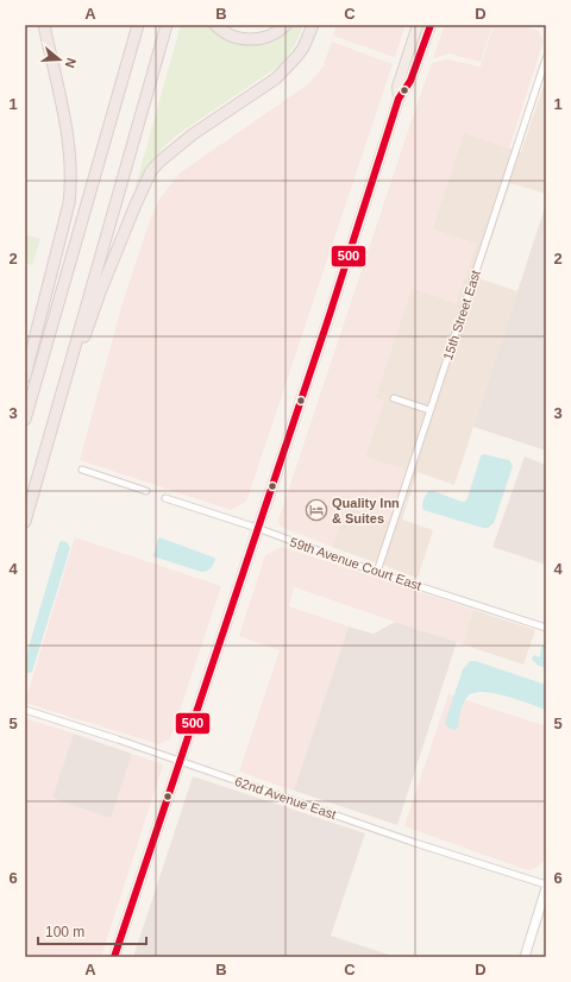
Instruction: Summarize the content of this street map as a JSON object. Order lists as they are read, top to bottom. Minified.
{"streets":{"street":["15th Street East","59th Avenue Court East","62nd Avenue East"]},"crossings":[["15th Street East","59th Avenue Court East"]],"places":{"hotel":["Quality Inn & Suites"]},"lines":["transit line 500"],"scale_bar":"100 m","north":"right","grid":{"columns":["A","B","C","D"],"rows":["1","2","3","4","5","6"]}}
